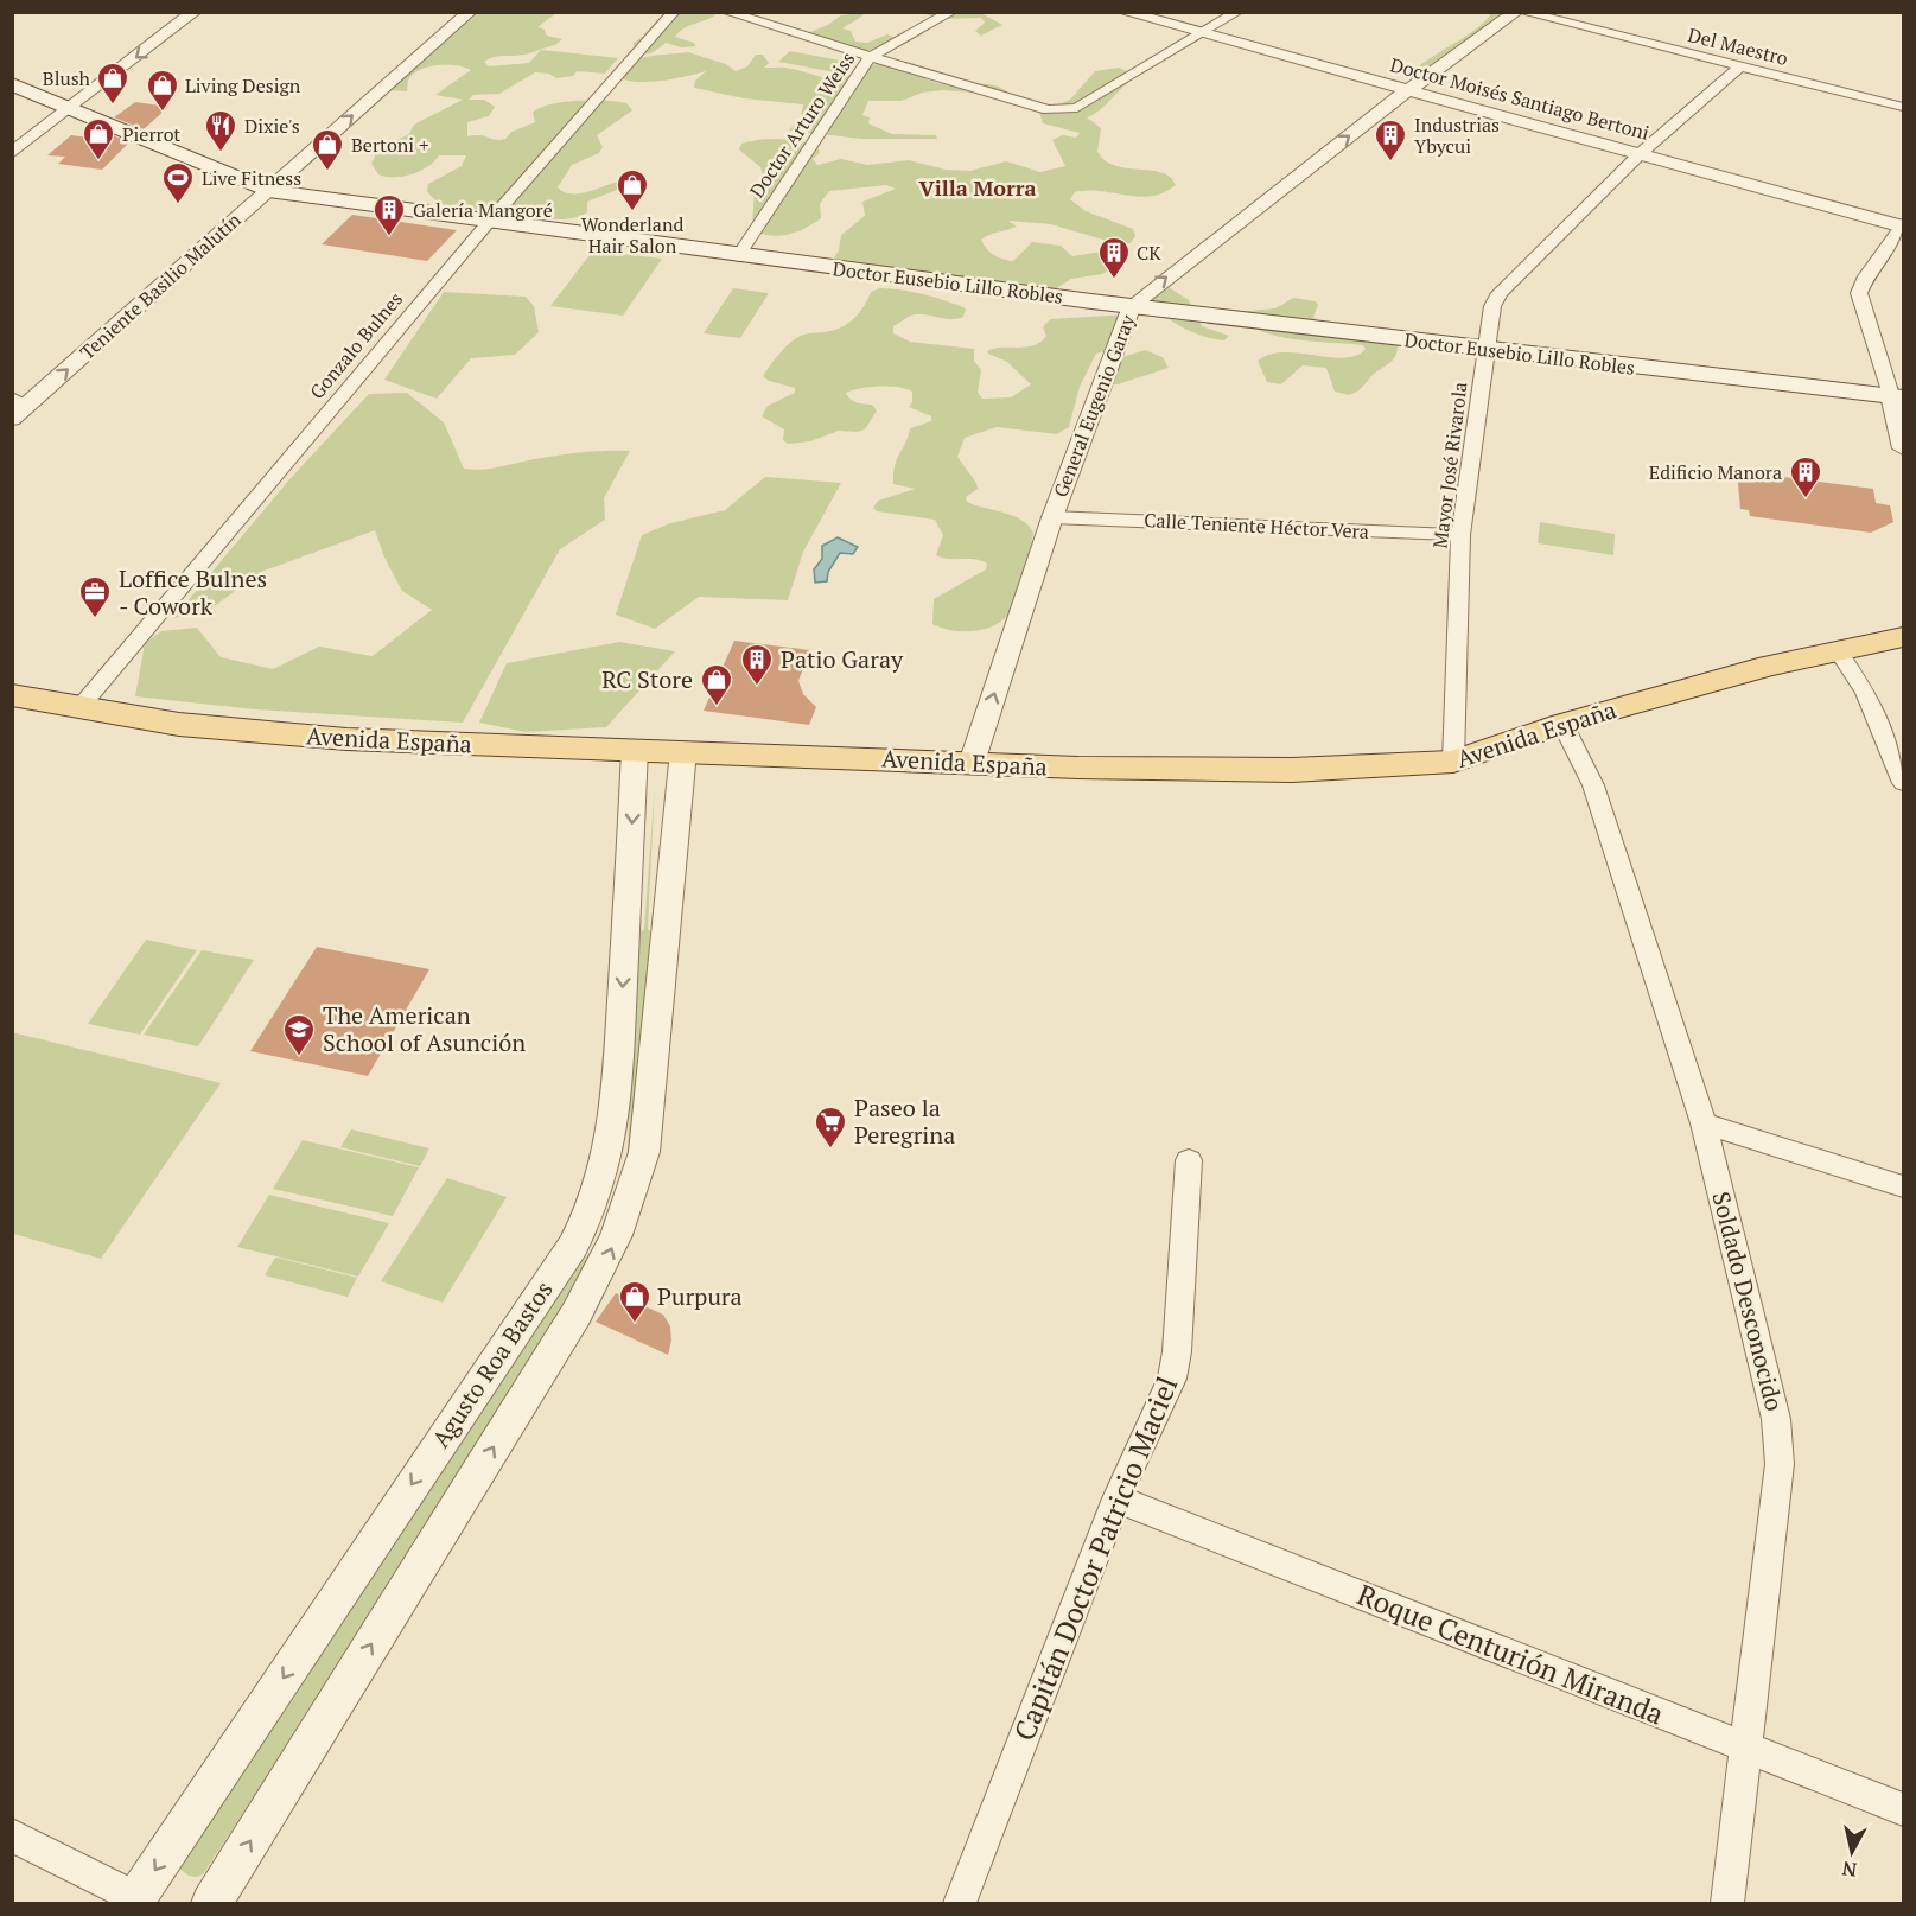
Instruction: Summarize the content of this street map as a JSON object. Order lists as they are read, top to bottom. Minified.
{"streets":{"main road":["Doctor Eusebio Lillo Robles","Avenida España"],"street":["Del Maestro","Doctor Moisés Santiago Bertoni","Doctor Arturo Weiss","Teniente Basilio Malutín","Gonzalo Bulnes","General Eugenio Garay","Mayor José Rivarola","Calle Teniente Héctor Vera","Soldado Desconocido","Agusto Roa Bastos","Capitán Doctor Patricio Maciel","Roque Centurión Miranda"]},"crossings":[["Del Maestro","Mayor José Rivarola"],["Doctor Moisés Santiago Bertoni","General Eugenio Garay"],["Doctor Moisés Santiago Bertoni","Mayor José Rivarola"],["Doctor Arturo Weiss","Doctor Eusebio Lillo Robles"],["Doctor Eusebio Lillo Robles","Teniente Basilio Malutín"],["Doctor Eusebio Lillo Robles","Gonzalo Bulnes"],["Doctor Eusebio Lillo Robles","General Eugenio Garay"],["Doctor Eusebio Lillo Robles","Mayor José Rivarola"],["Gonzalo Bulnes","Avenida España"],["General Eugenio Garay","Calle Teniente Héctor Vera"],["General Eugenio Garay","Avenida España"],["Mayor José Rivarola","Calle Teniente Héctor Vera"],["Mayor José Rivarola","Avenida España"],["Avenida España","Soldado Desconocido"],["Avenida España","Agusto Roa Bastos"],["Soldado Desconocido","Roque Centurión Miranda"],["Capitán Doctor Patricio Maciel","Roque Centurión Miranda"]],"one_way":["General Eugenio Garay"],"districts":["Villa Morra"],"places":{"shop":["Blush","Living Design","Pierrot","Bertoni +","Wonderland Hair Salon","RC Store","Purpura"],"restaurant":["Dixie's"],"building":["Industrias Ybycui","Galería Mangoré","CK","Edificio Manora","Patio Garay"],"sports":["Live Fitness"],"office":["Loffice Bulnes - Cowork"],"school or university":["The American School of Asunción"],"supermarket":["Paseo la Peregrina"]},"north":"bottom"}
